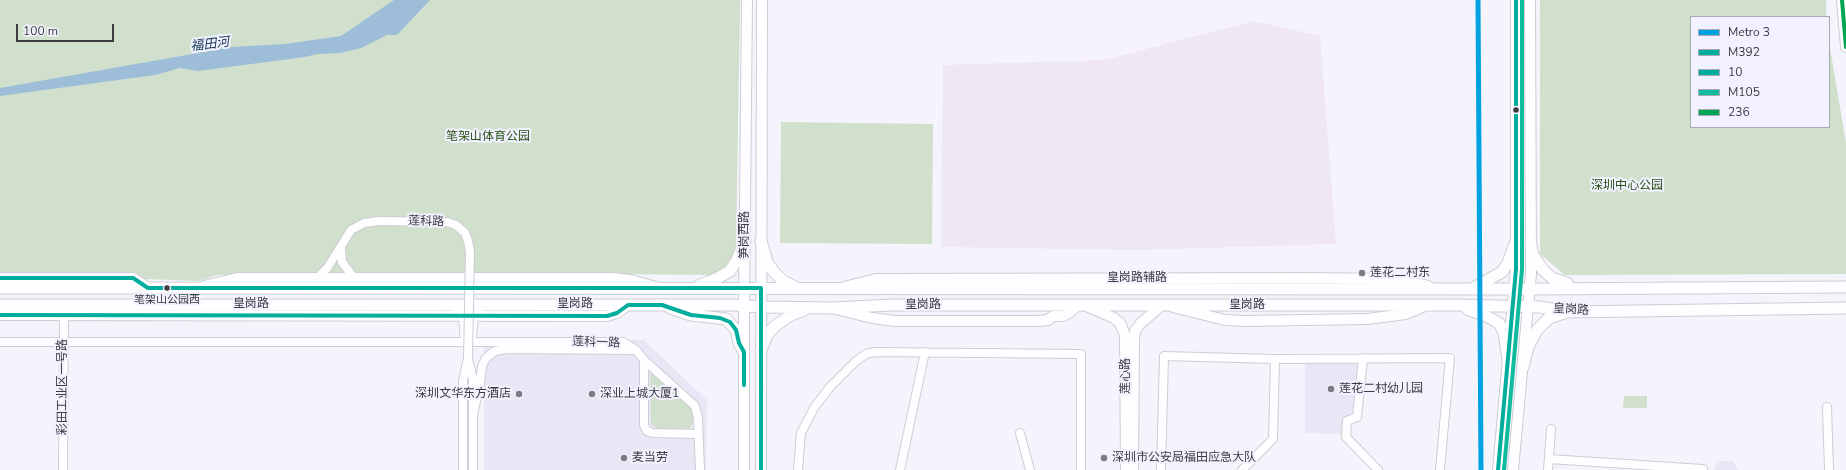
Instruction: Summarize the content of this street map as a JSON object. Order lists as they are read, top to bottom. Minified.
{"streets":{"highway":["皇岗路"],"main road":["笋岗西路","莲心路"],"street":["莲科路","莲科一路","彩田工业区一号路"]},"crossings":[["莲科路","莲科一路"],["笋岗西路","皇岗路"],["皇岗路","莲心路"],["皇岗路","彩田工业区一号路"],["莲科一路","彩田工业区一号路"]],"water":["福田河"],"parks":["笔架山体育公园","深圳中心公园"],"places":["莲花二村东","笔架山公园西","莲花二村幼儿园","深圳文华东方酒店","深业上城大厦1","麦当劳","深圳市公安局福田应急大队"],"lines":["metro line 3","transit line 10","transit line M105","transit line 236","transit line M392"],"legend":["Metro 3","M392","10","M105","236"],"scale_bar":"100 m"}
